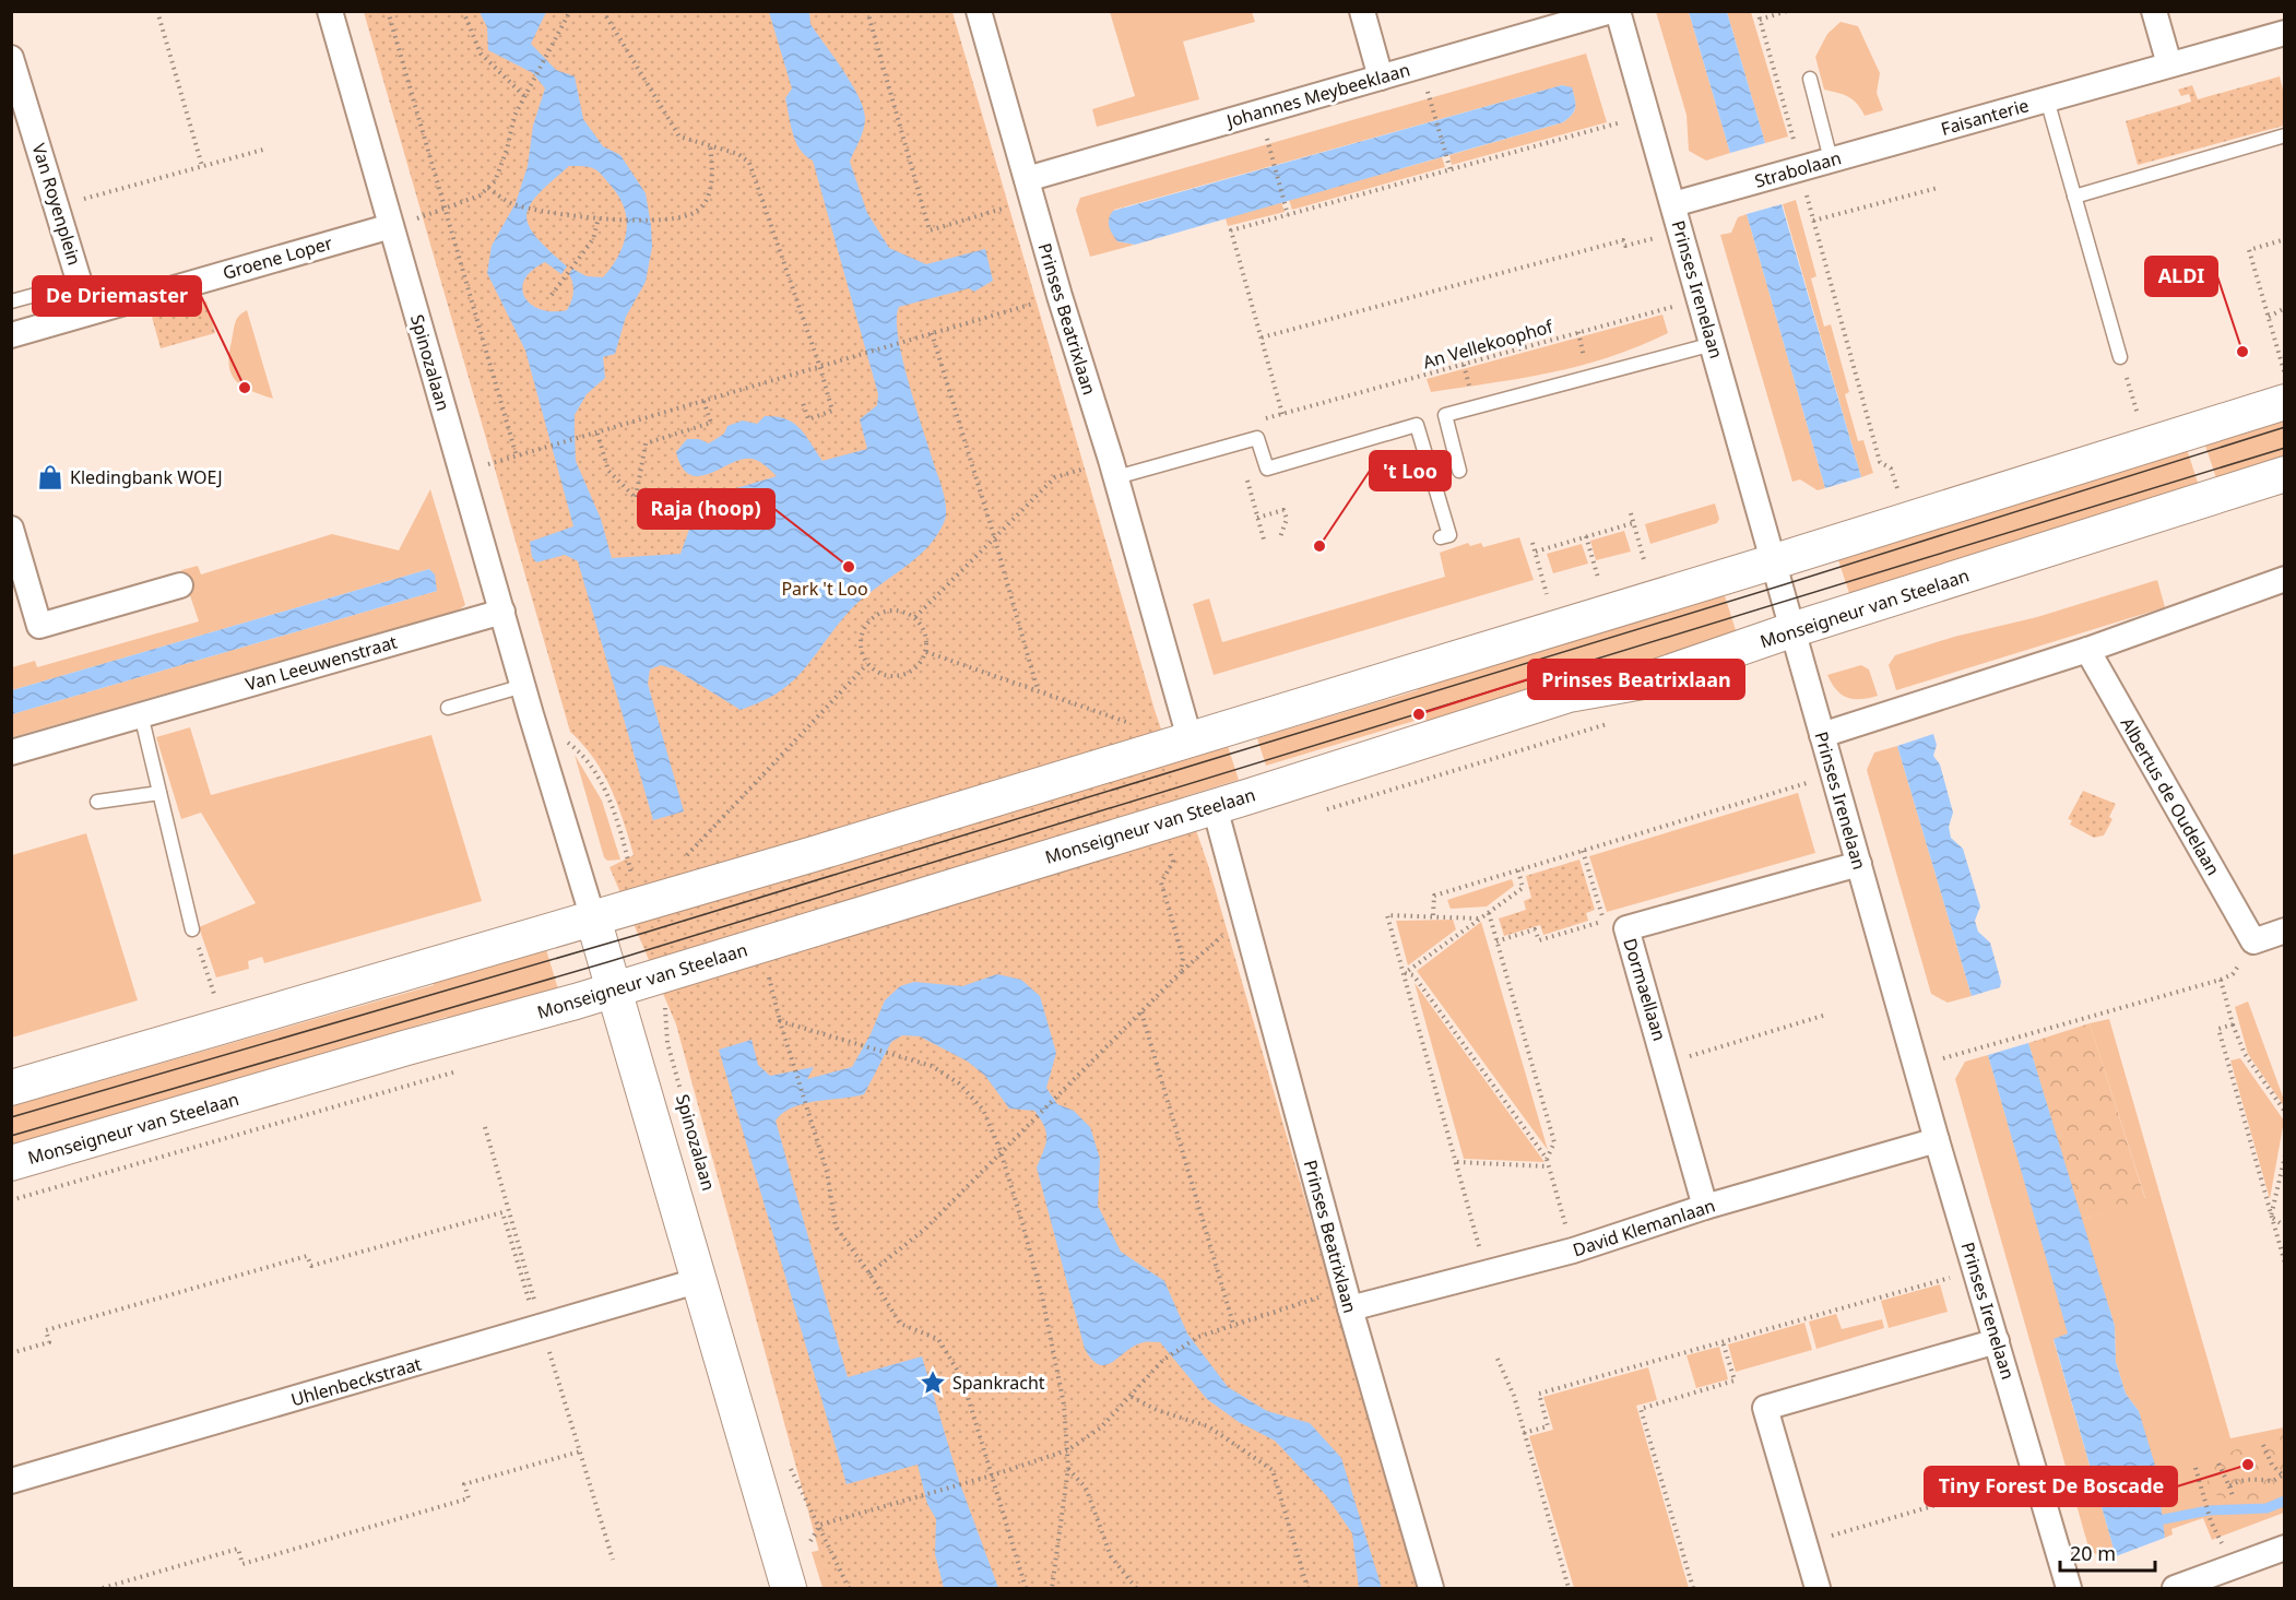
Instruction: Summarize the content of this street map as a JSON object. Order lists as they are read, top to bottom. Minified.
{"streets":{"main road":["Spinozalaan","Monseigneur van Steelaan"],"street":["Johannes Meybeeklaan","Faisanterie","Strabolaan","Van Royenplein","Groene Loper","Prinses Irenelaan","Prinses Beatrixlaan","Van Leeuwenstraat","Albertus de Oudelaan","Dormaellaan","David Klemanlaan","Uhlenbeckstraat"],"path":["An Vellekoophof"]},"crossings":[["Johannes Meybeeklaan","Prinses Beatrixlaan"],["Faisanterie","Strabolaan"],["Strabolaan","Prinses Irenelaan"],["Van Royenplein","Groene Loper"],["Groene Loper","Spinozalaan"],["Prinses Irenelaan","An Vellekoophof"],["Prinses Irenelaan","Monseigneur van Steelaan"],["Prinses Irenelaan","Dormaellaan"],["Prinses Irenelaan","David Klemanlaan"],["Prinses Beatrixlaan","Monseigneur van Steelaan"],["Prinses Beatrixlaan","David Klemanlaan"],["Spinozalaan","Monseigneur van Steelaan"],["Spinozalaan","Van Leeuwenstraat"],["Spinozalaan","Uhlenbeckstraat"],["Dormaellaan","David Klemanlaan"]],"parks":["Park 't Loo"],"places":{"other":["ALDI","De Driemaster","'t Loo","Raja (hoop)","Prinses Beatrixlaan","Tiny Forest De Boscade"],"shop":["Kledingbank WOEJ"],"place":["Spankracht"]},"scale_bar":"20 m"}
